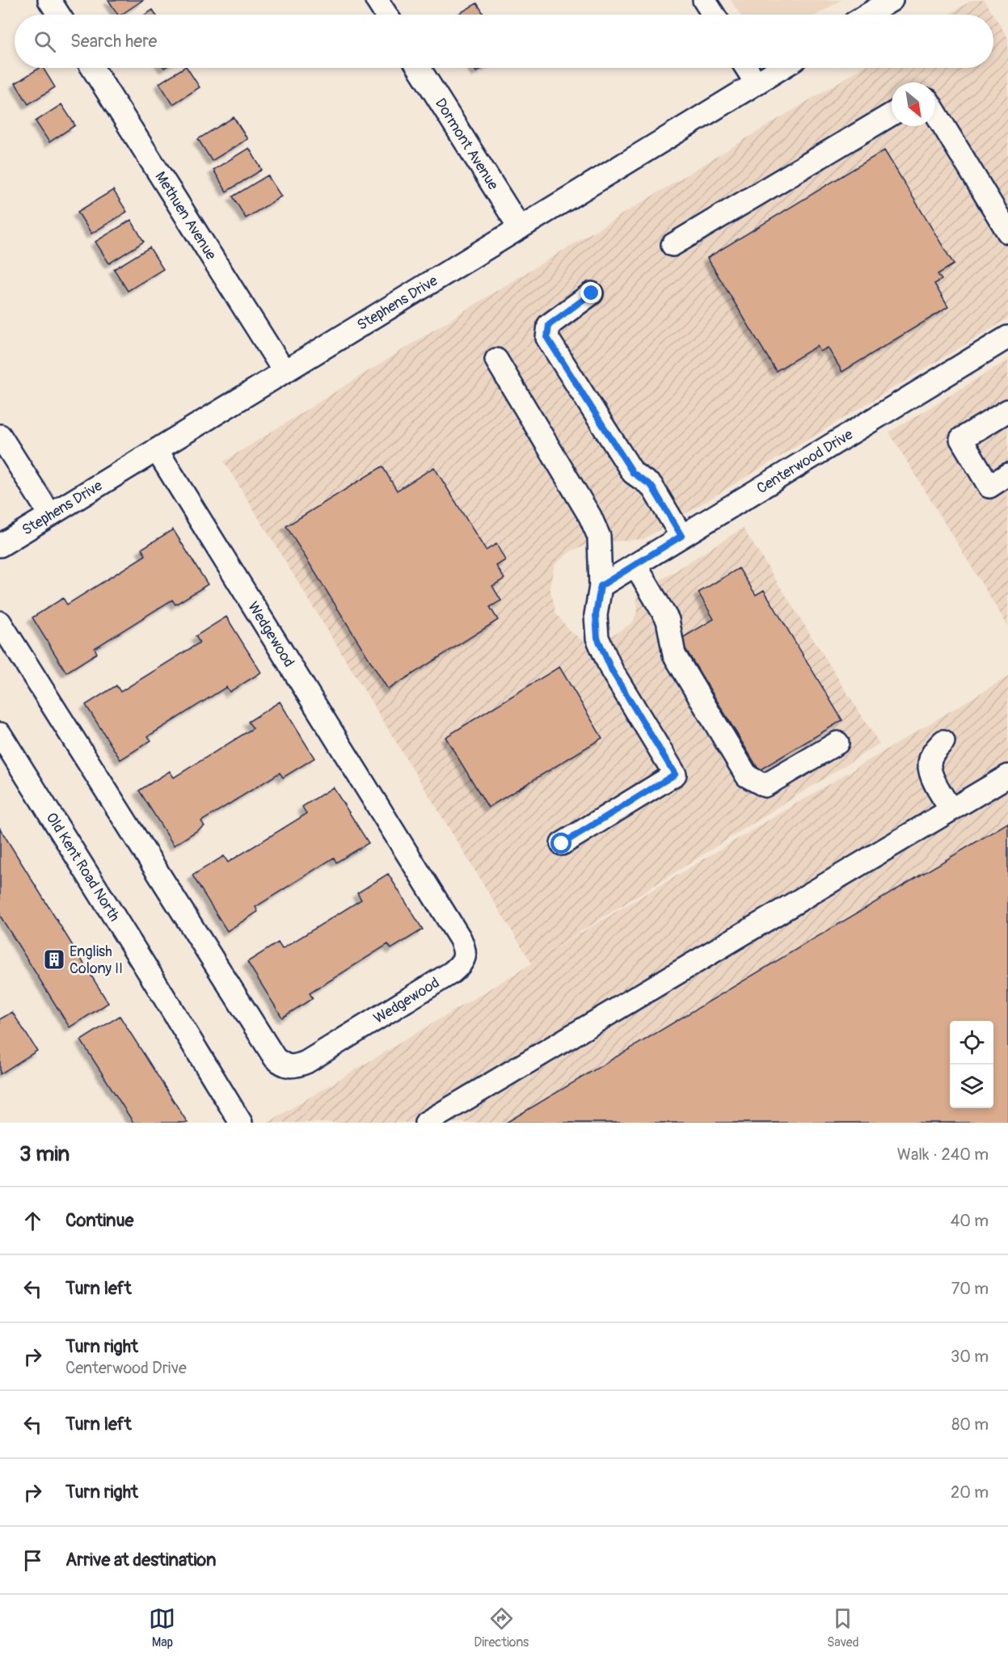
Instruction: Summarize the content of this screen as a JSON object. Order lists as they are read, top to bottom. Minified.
{"streets":{"street":["Dormont Avenue","Methuen Avenue","Stephens Drive","Centerwood Drive","Wedgewood","Old Kent Road North"]},"crossings":[["Dormont Avenue","Stephens Drive"],["Methuen Avenue","Stephens Drive"],["Stephens Drive","Wedgewood"]],"places":{"building":["English Colony II"]},"north":"bottom right","page":{"search":"Search here","heading":["3 min","Walk · 240 m"],"list":[["Continue","40 m"],["Turn left","70 m"],["Turn right","Centerwood Drive","30 m"],["Turn left","80 m"],["Turn right","20 m"],"Arrive at destination"],"nav":["Map","Directions","Saved"]}}
